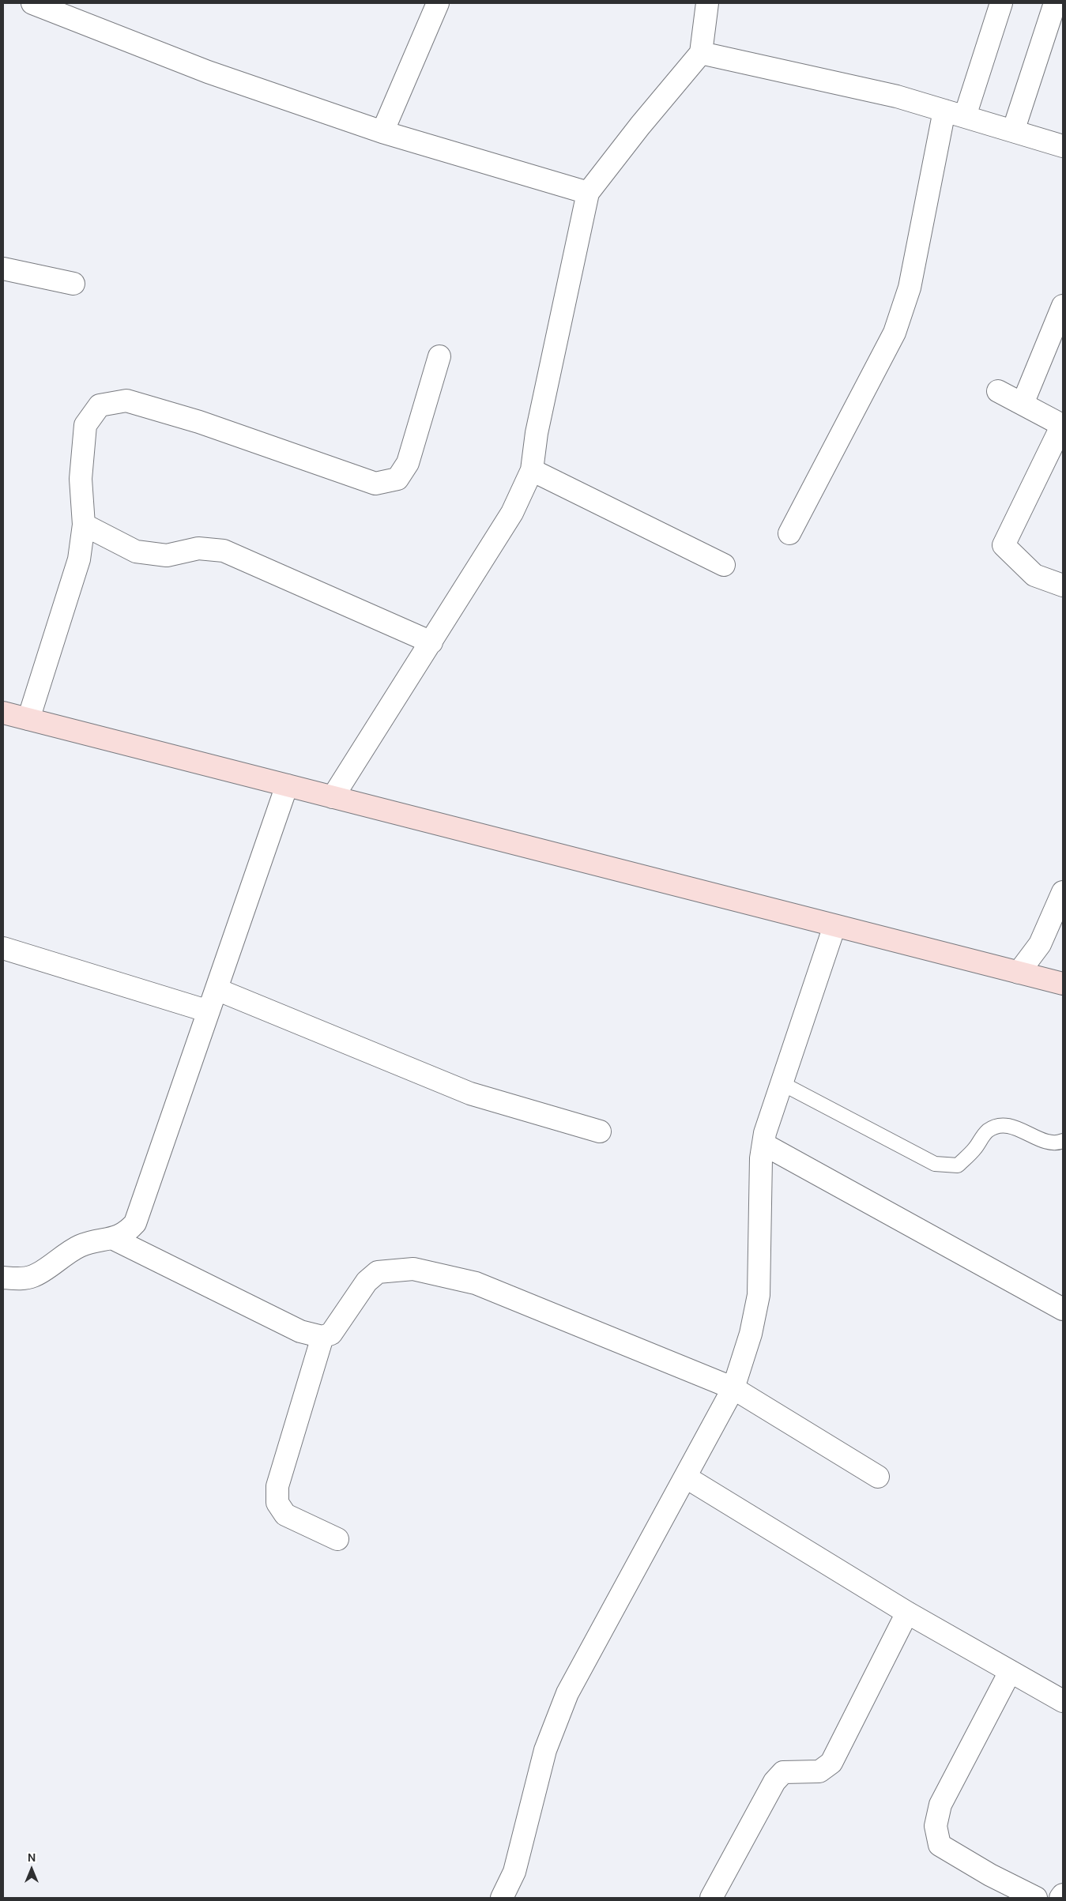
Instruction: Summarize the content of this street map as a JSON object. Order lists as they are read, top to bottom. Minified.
{"north":"top"}
